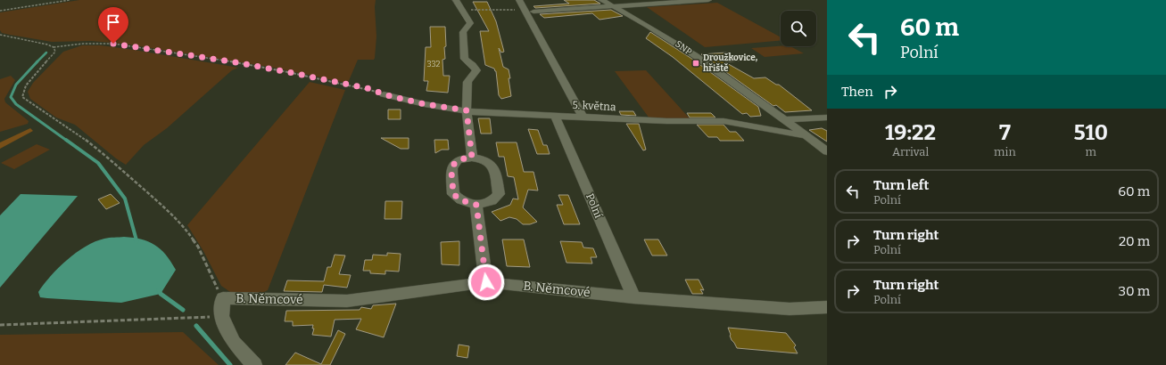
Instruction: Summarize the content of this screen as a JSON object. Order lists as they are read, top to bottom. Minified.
{"streets":{"street":["SNP","5. května","Polní","B. Němcové"]},"crossings":[["SNP","5. května"],["5. května","Polní"],["Polní","B. Němcové"]],"places":{"transit":["Droužkovice, hřiště"]},"house_numbers":["332"],"page":{"turn":["60 m","Polní"],"then":"Then","eta":["19:22","Arrival","7","min","510","m"],"list":[{"name":"Turn left","note":"Polní","value":"60 m"},{"name":"Turn right","note":"Polní","value":"20 m"},{"name":"Turn right","note":"Polní","value":"30 m"}]}}
